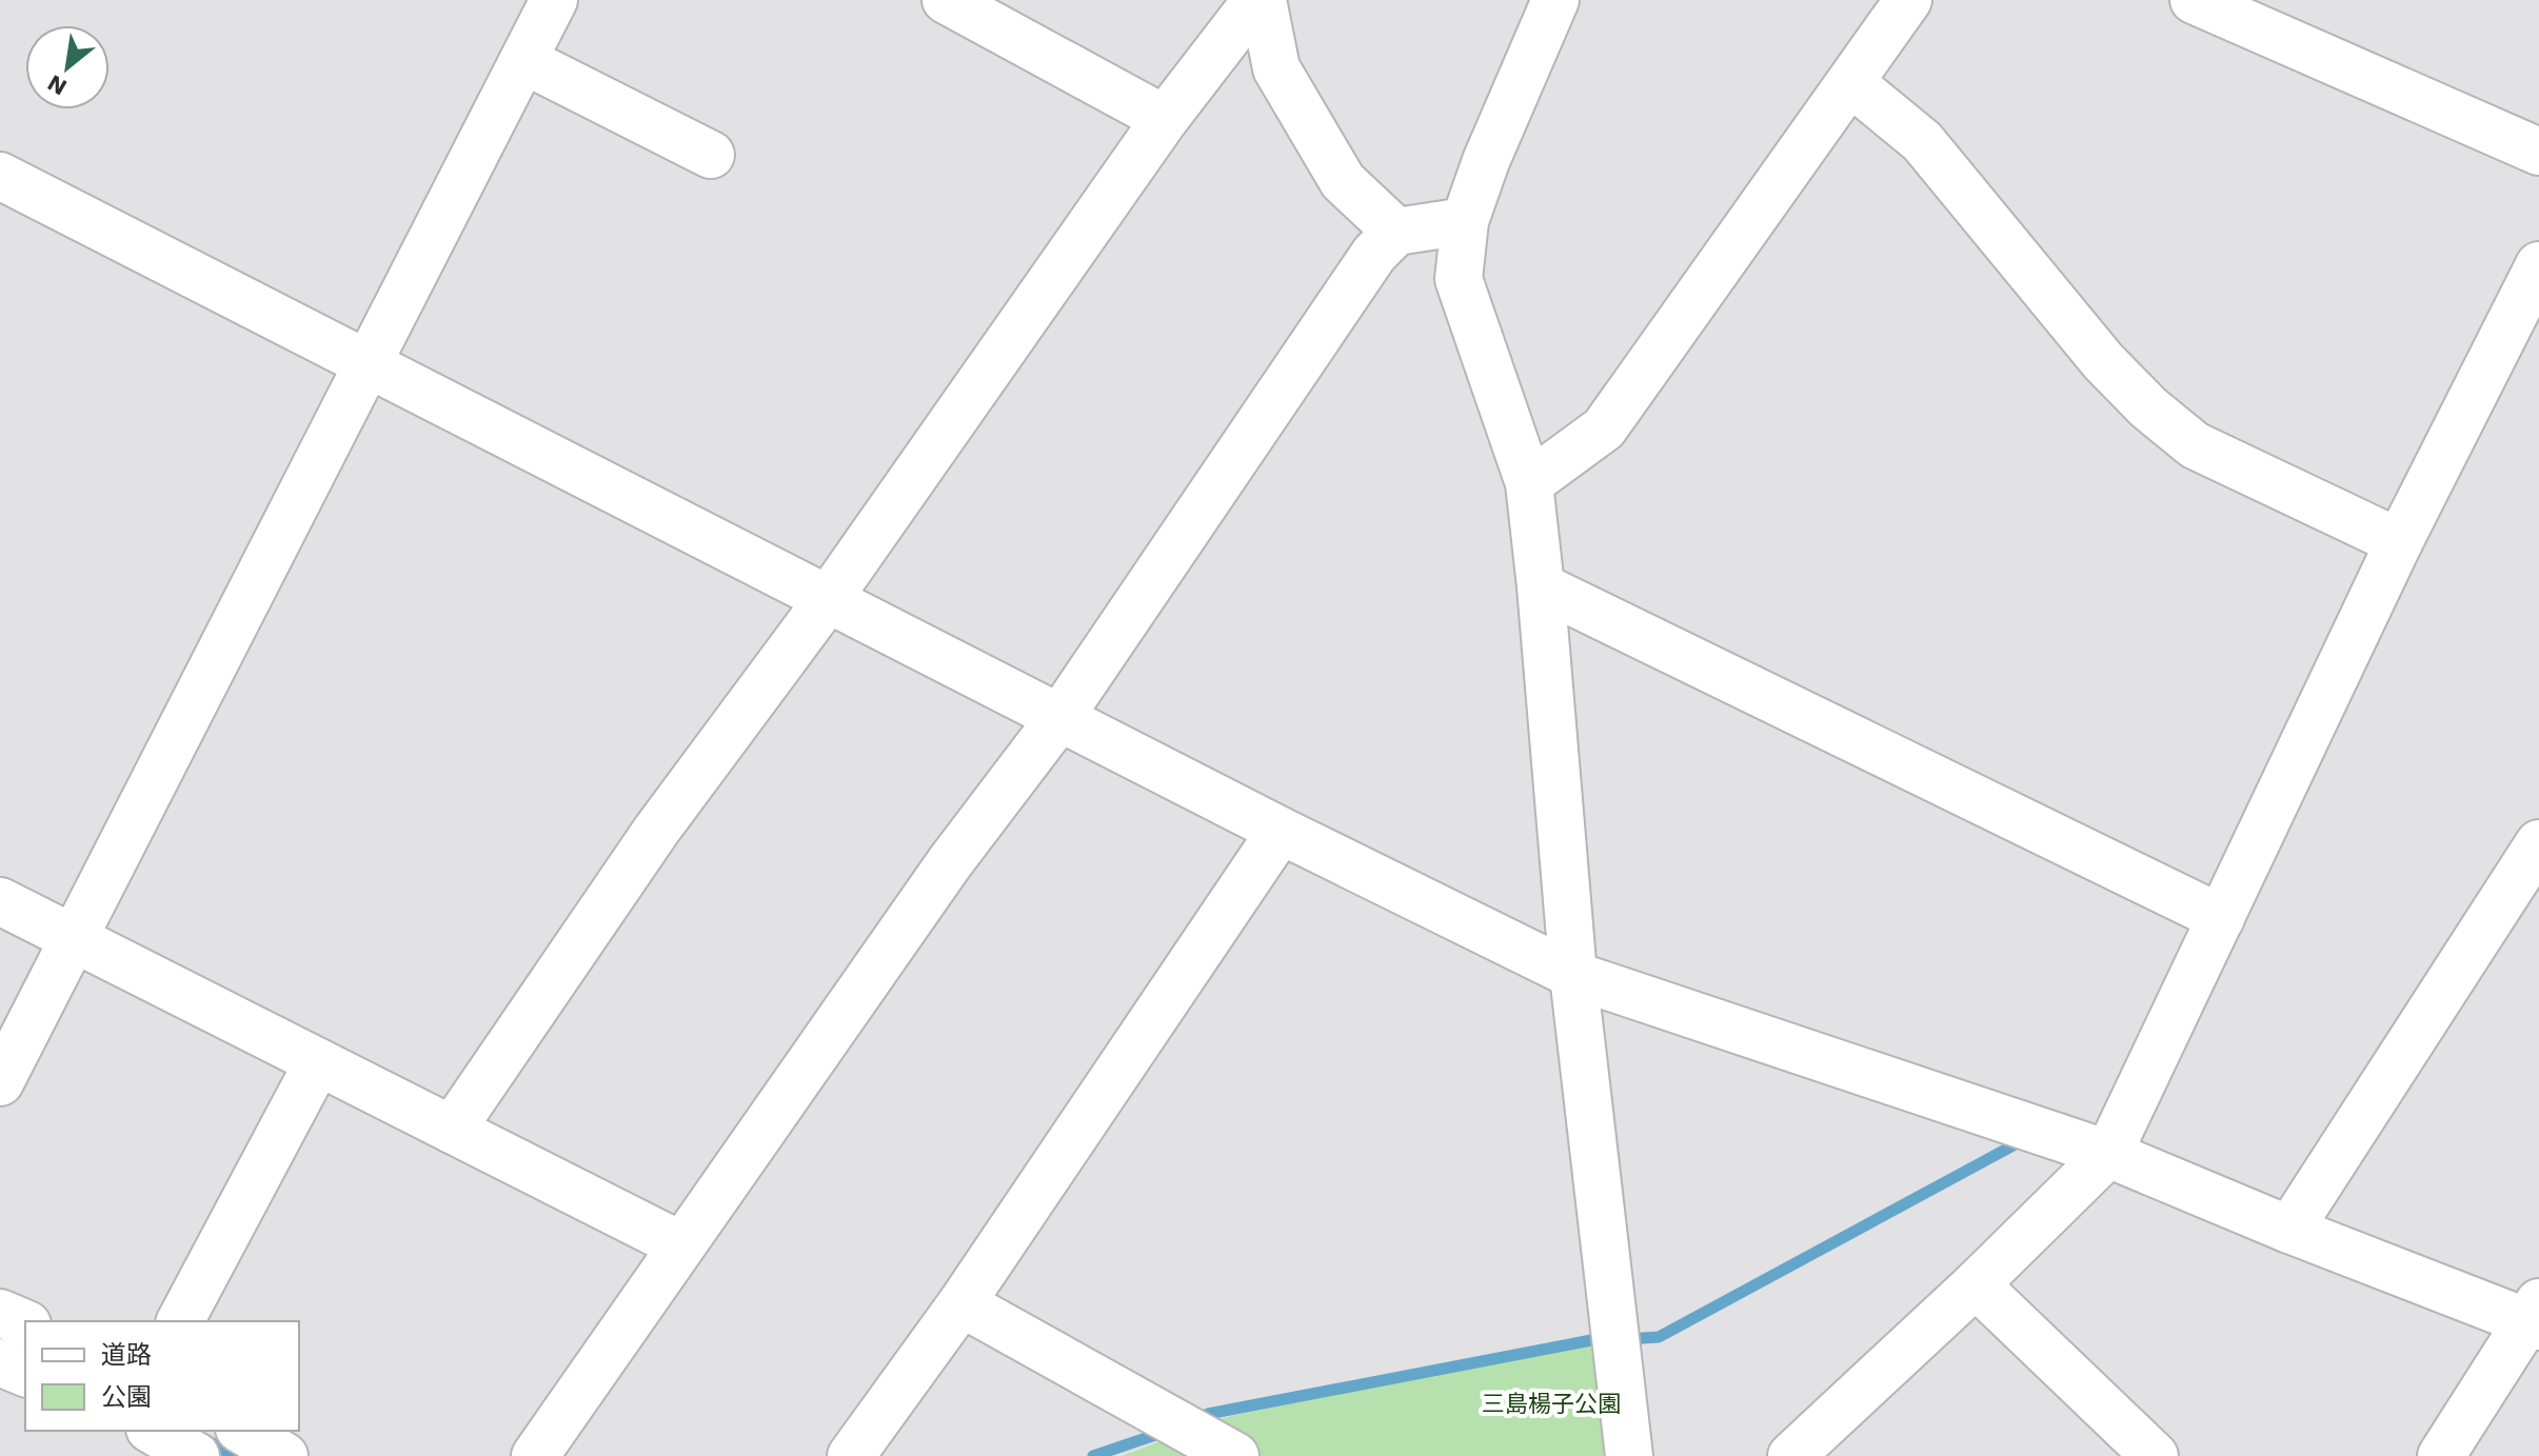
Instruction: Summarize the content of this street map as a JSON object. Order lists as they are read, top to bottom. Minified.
{"parks":["三島楊子公園"],"legend":["道路","公園"],"north":"bottom left"}
